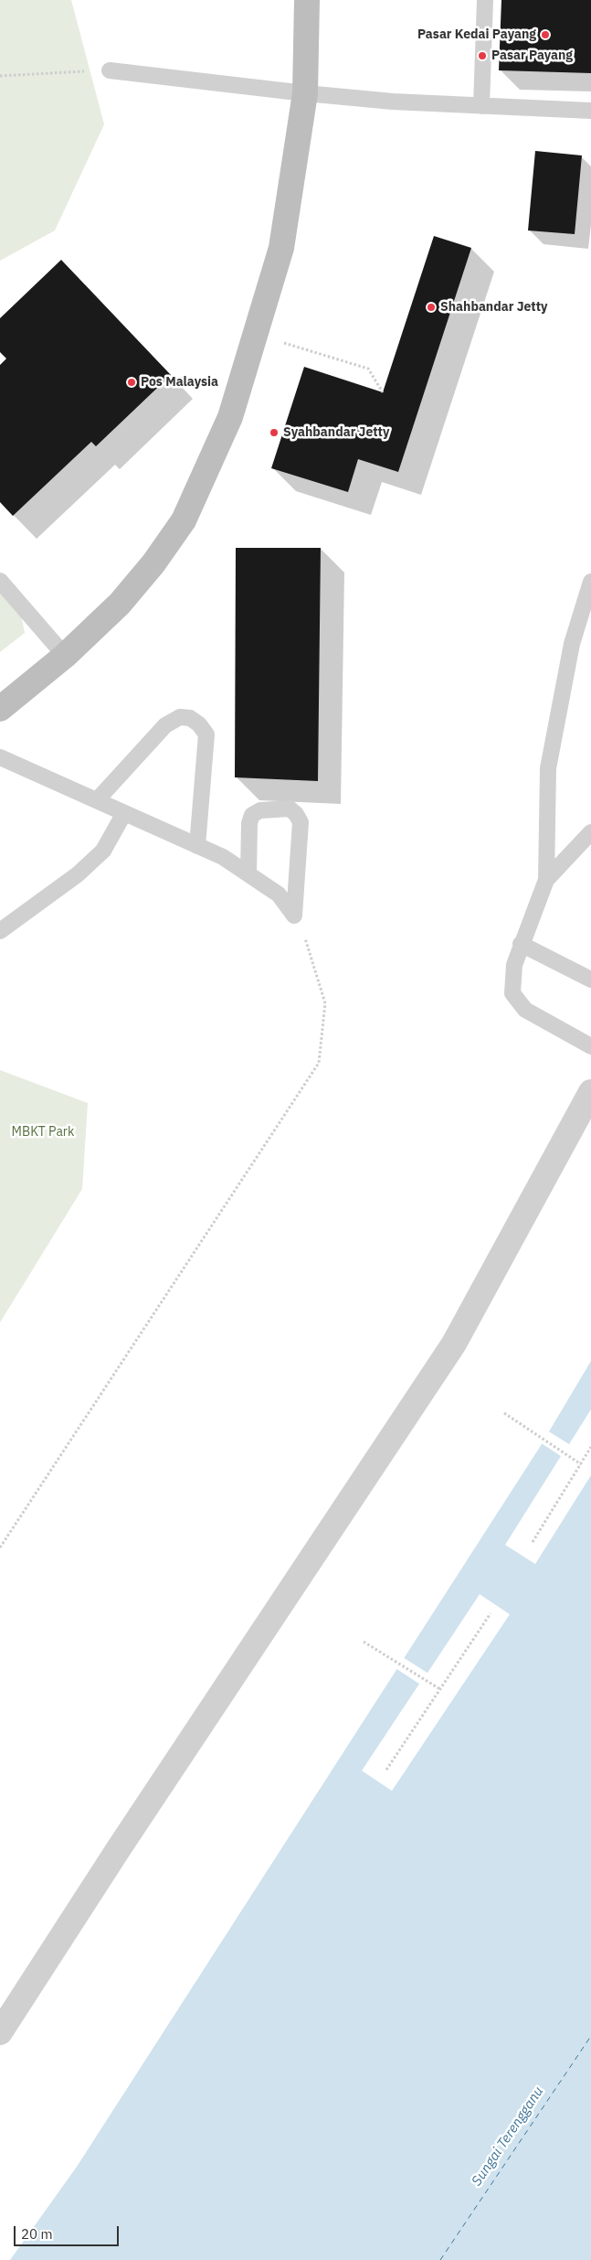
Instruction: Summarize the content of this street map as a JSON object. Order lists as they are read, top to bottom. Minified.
{"water":["Sungai Terengganu"],"parks":["MBKT Park"],"places":["Pasar Kedai Payang","Pasar Payang","Shahbandar Jetty","Pos Malaysia","Syahbandar Jetty"],"scale_bar":"20 m"}
